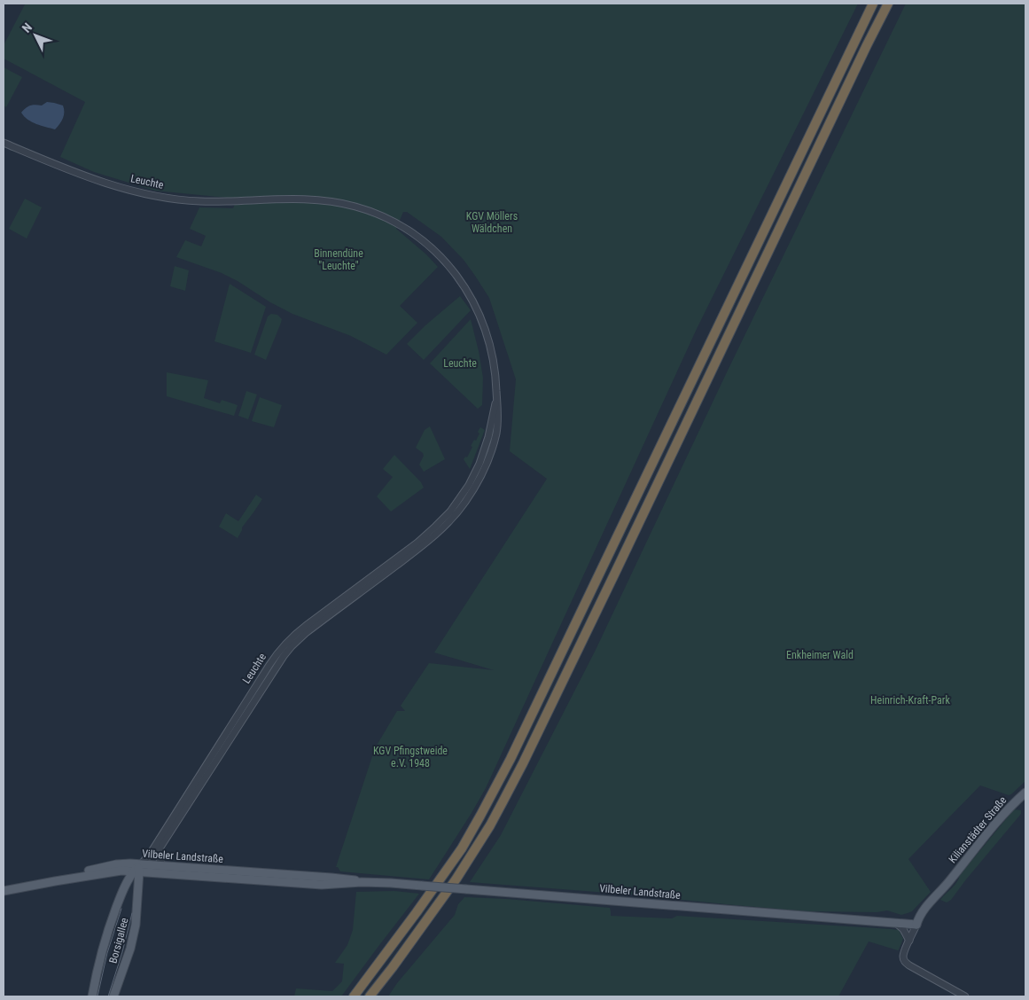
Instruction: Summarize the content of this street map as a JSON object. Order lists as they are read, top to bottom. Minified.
{"streets":{"main road":["Kilianstädter Straße","Vilbeler Landstraße","Borsigallee"],"street":["Leuchte"]},"crossings":[["Leuchte","Vilbeler Landstraße"],["Leuchte","Borsigallee"],["Kilianstädter Straße","Vilbeler Landstraße"],["Vilbeler Landstraße","Borsigallee"]],"parks":["KGV Möllers Wäldchen","Binnendüne \"Leuchte\"","Leuchte","Enkheimer Wald","Heinrich-Kraft-Park","KGV Pfingstweide e.V. 1948"],"north":"top left"}
